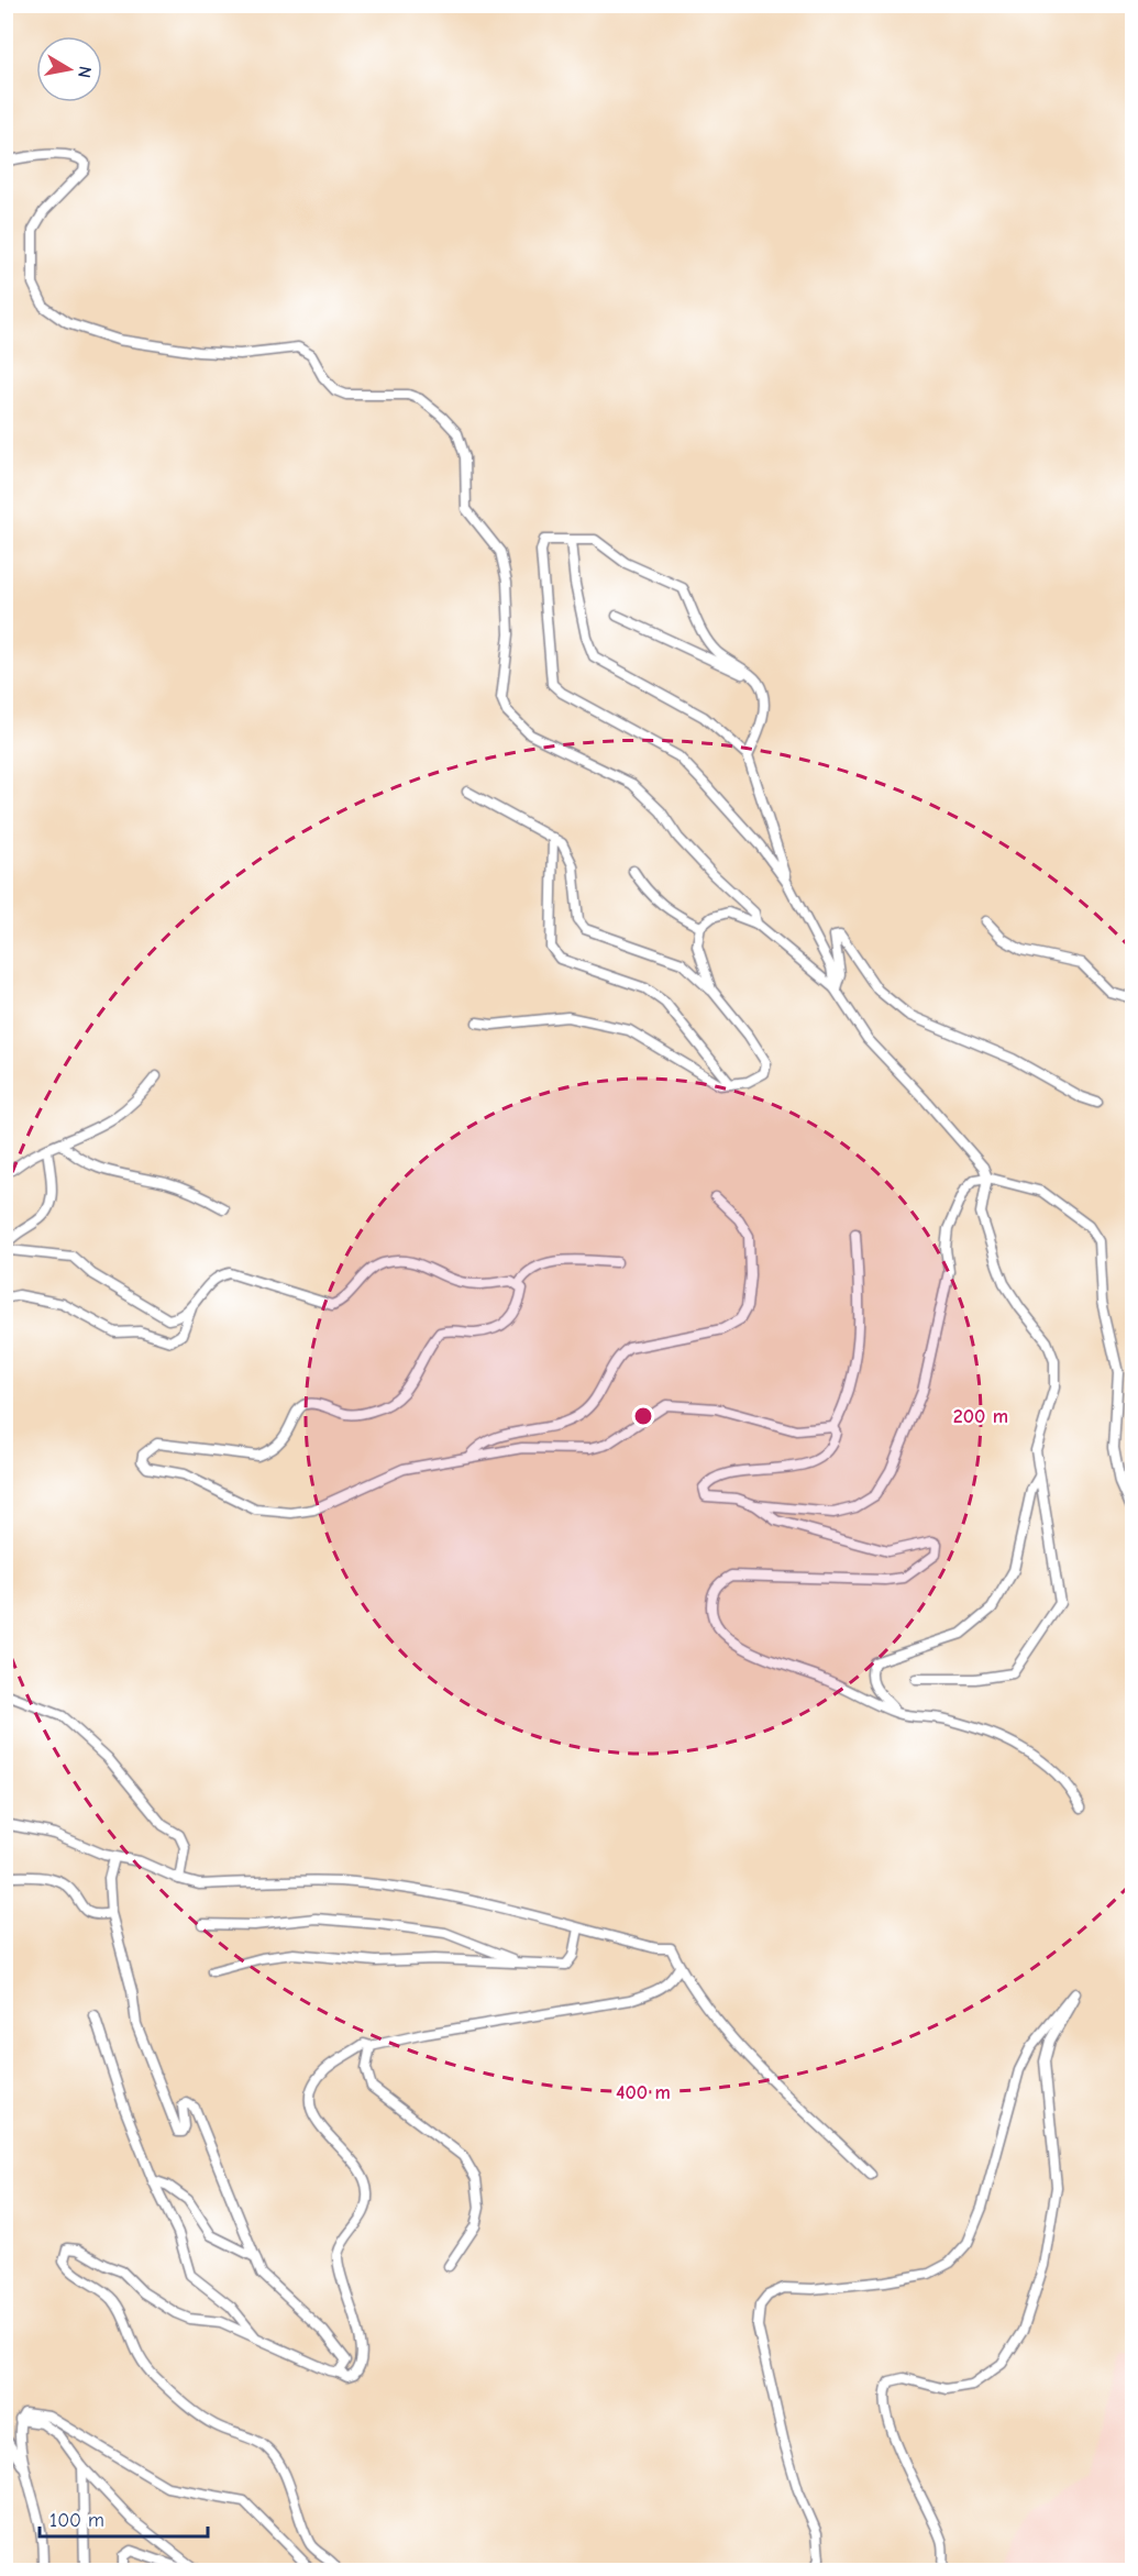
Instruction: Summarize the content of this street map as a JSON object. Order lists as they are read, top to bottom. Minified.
{"scale_bar":"100 m","north":"right","rings":["200 m","400 m"]}
